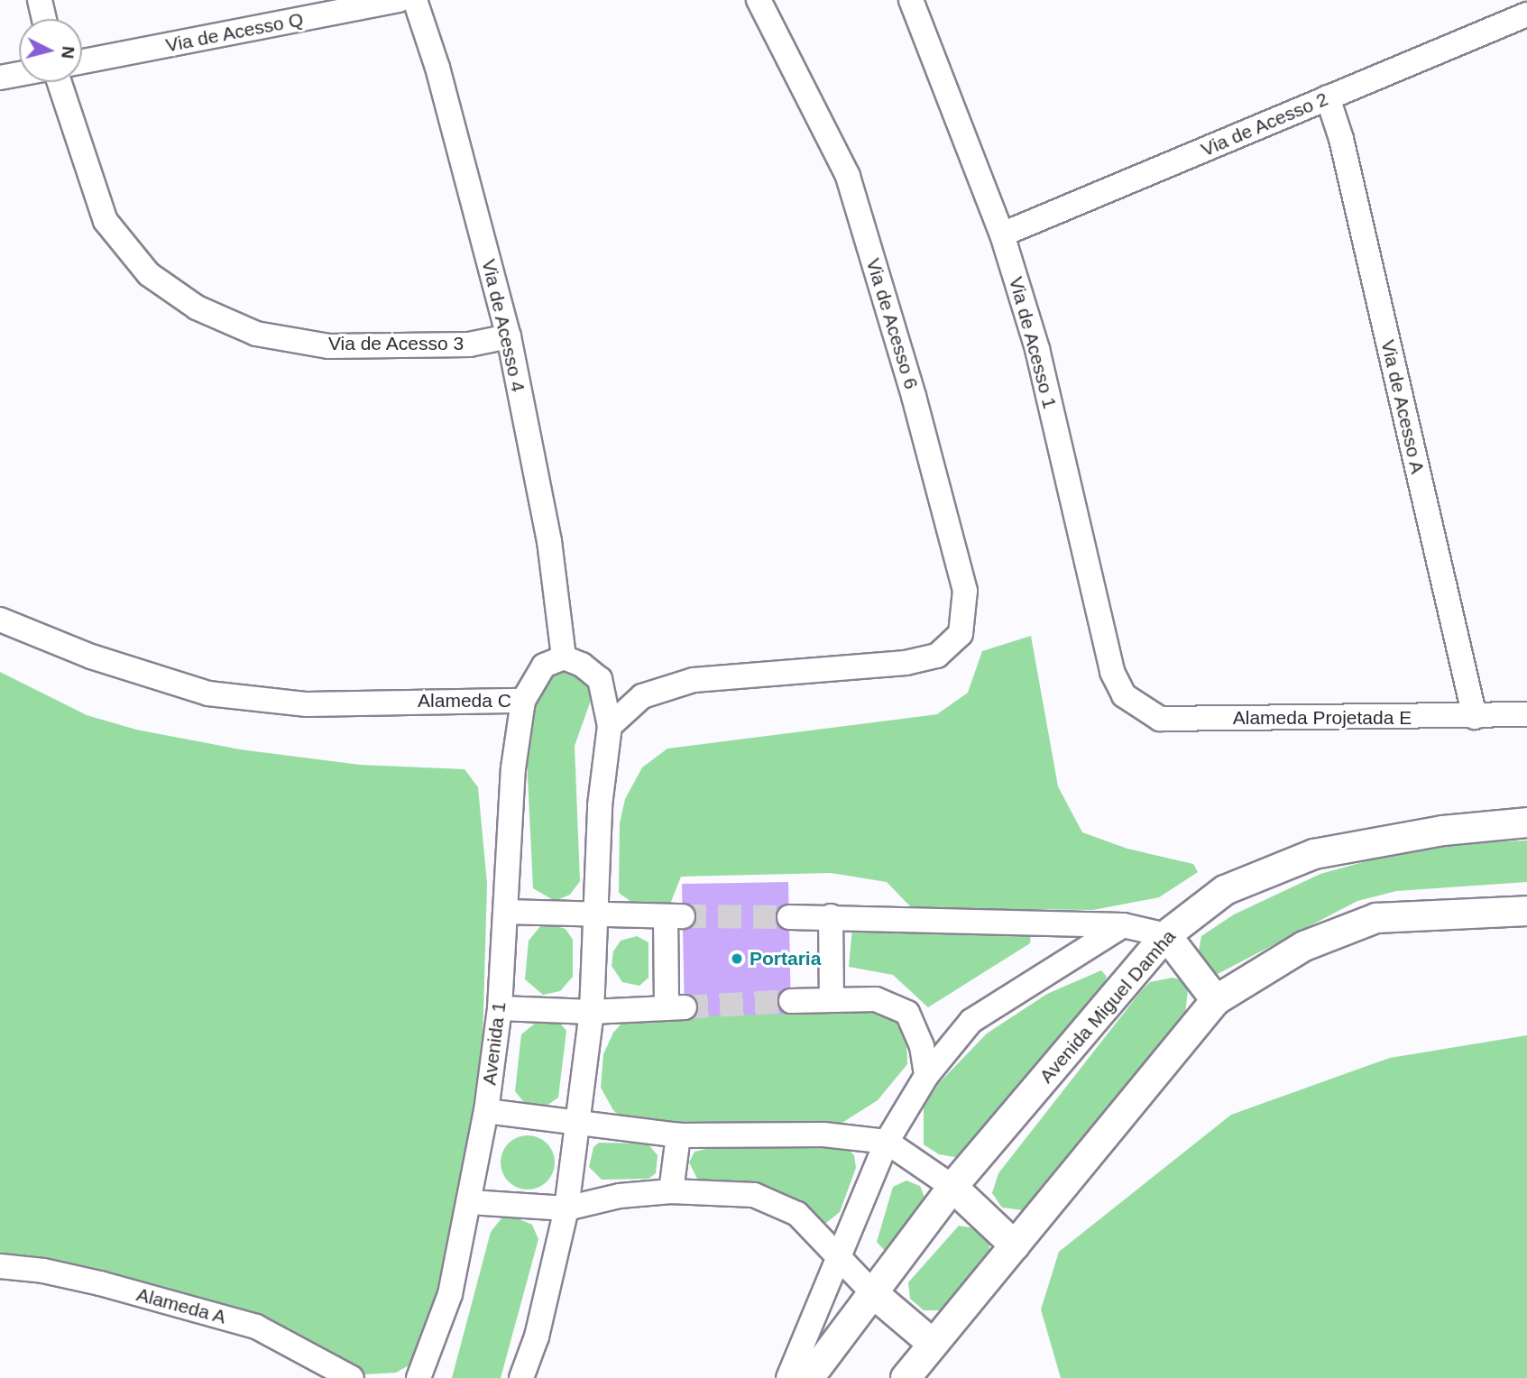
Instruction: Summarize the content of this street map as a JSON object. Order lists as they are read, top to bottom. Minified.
{"streets":{"street":["Via de Acesso Q","Via de Acesso 2","Via de Acesso 6","Via de Acesso 4","Via de Acesso 1","Via de Acesso 3","Via de Acesso A","Alameda C","Alameda Projetada E","Avenida Miguel Damha","Avenida 1","Alameda A"]},"crossings":[["Via de Acesso 2","Via de Acesso 1"],["Via de Acesso 2","Via de Acesso A"],["Via de Acesso 4","Via de Acesso 3"],["Via de Acesso 4","Alameda C"],["Via de Acesso 1","Alameda Projetada E"],["Via de Acesso A","Alameda Projetada E"],["Alameda C","Avenida 1"]],"places":["Portaria"],"north":"right"}
